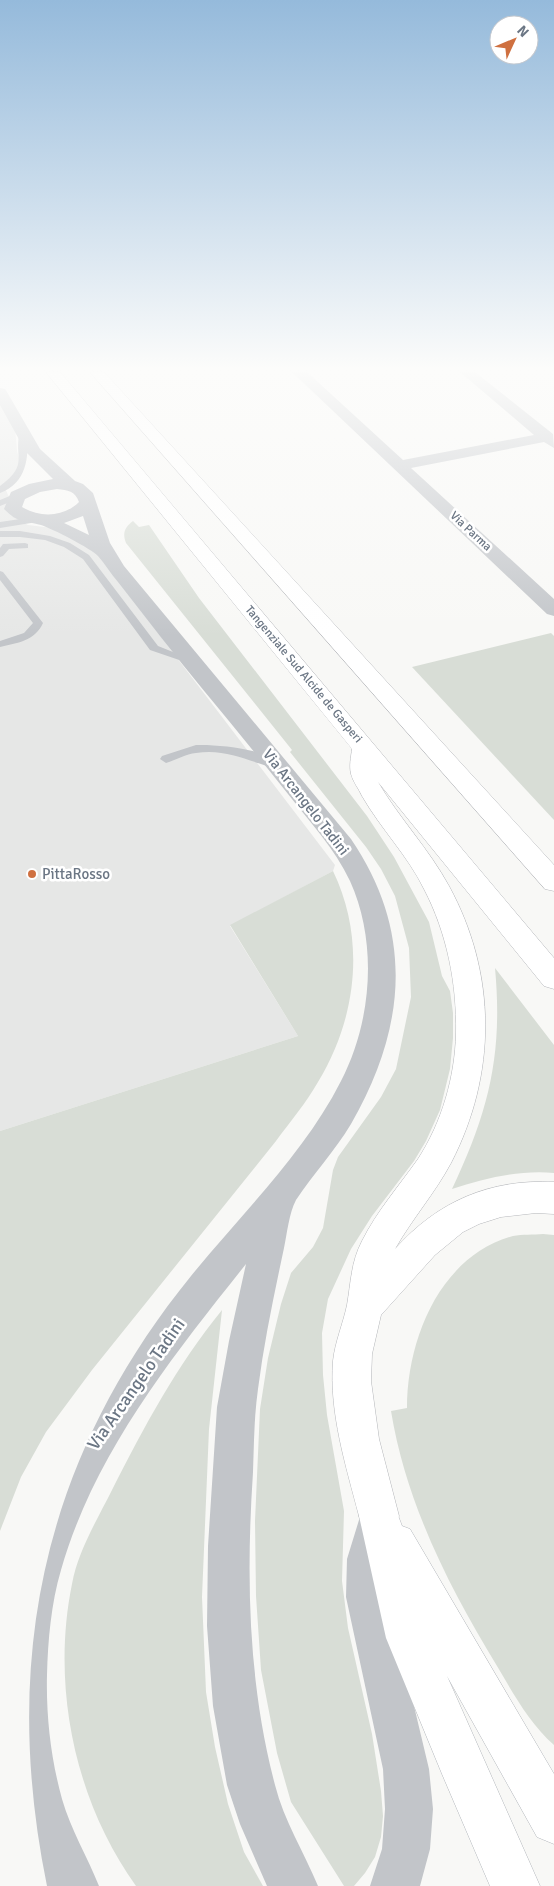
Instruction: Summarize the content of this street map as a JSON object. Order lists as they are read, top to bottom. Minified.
{"streets":{"main road":["Tangenziale Sud Alcide de Gasperi"],"street":["Via Parma","Via Arcangelo Tadini"]},"places":["PittaRosso"],"north":"top right"}
